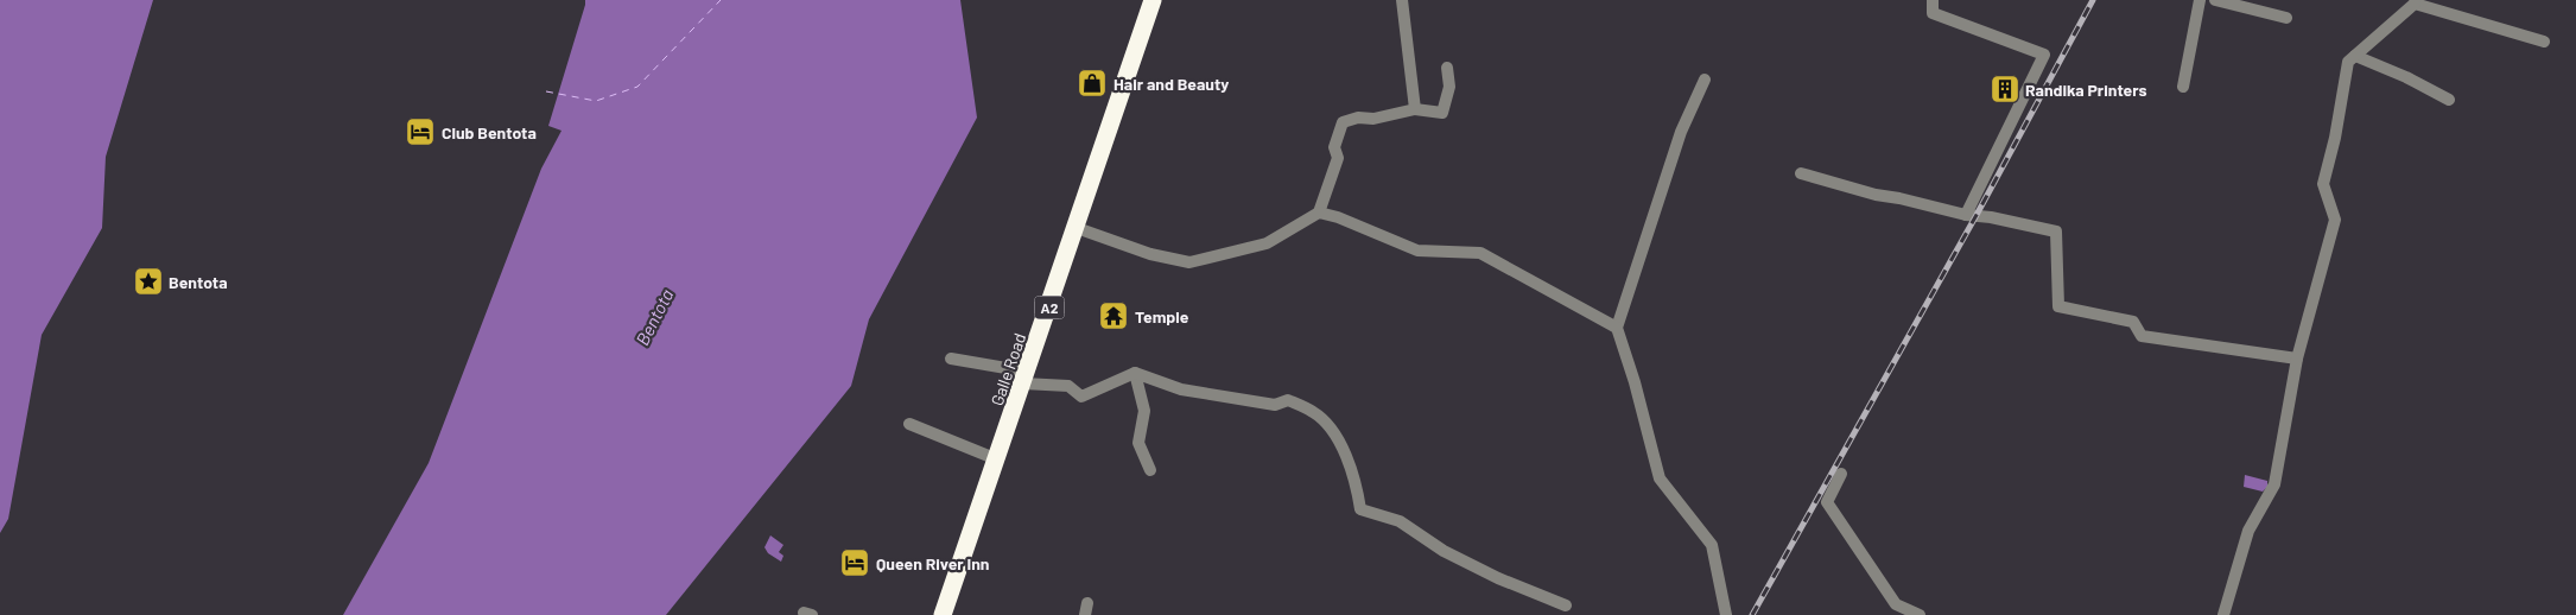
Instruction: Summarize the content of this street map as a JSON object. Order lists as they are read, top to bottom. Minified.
{"streets":{"highway":["A2","Galle Road"]},"water":["Bentota"],"places":{"shop":["Hair and Beauty"],"building":["Randika Printers"],"hotel":["Club Bentota","Queen River Inn"],"place":["Bentota"],"temple":["Temple"]}}
